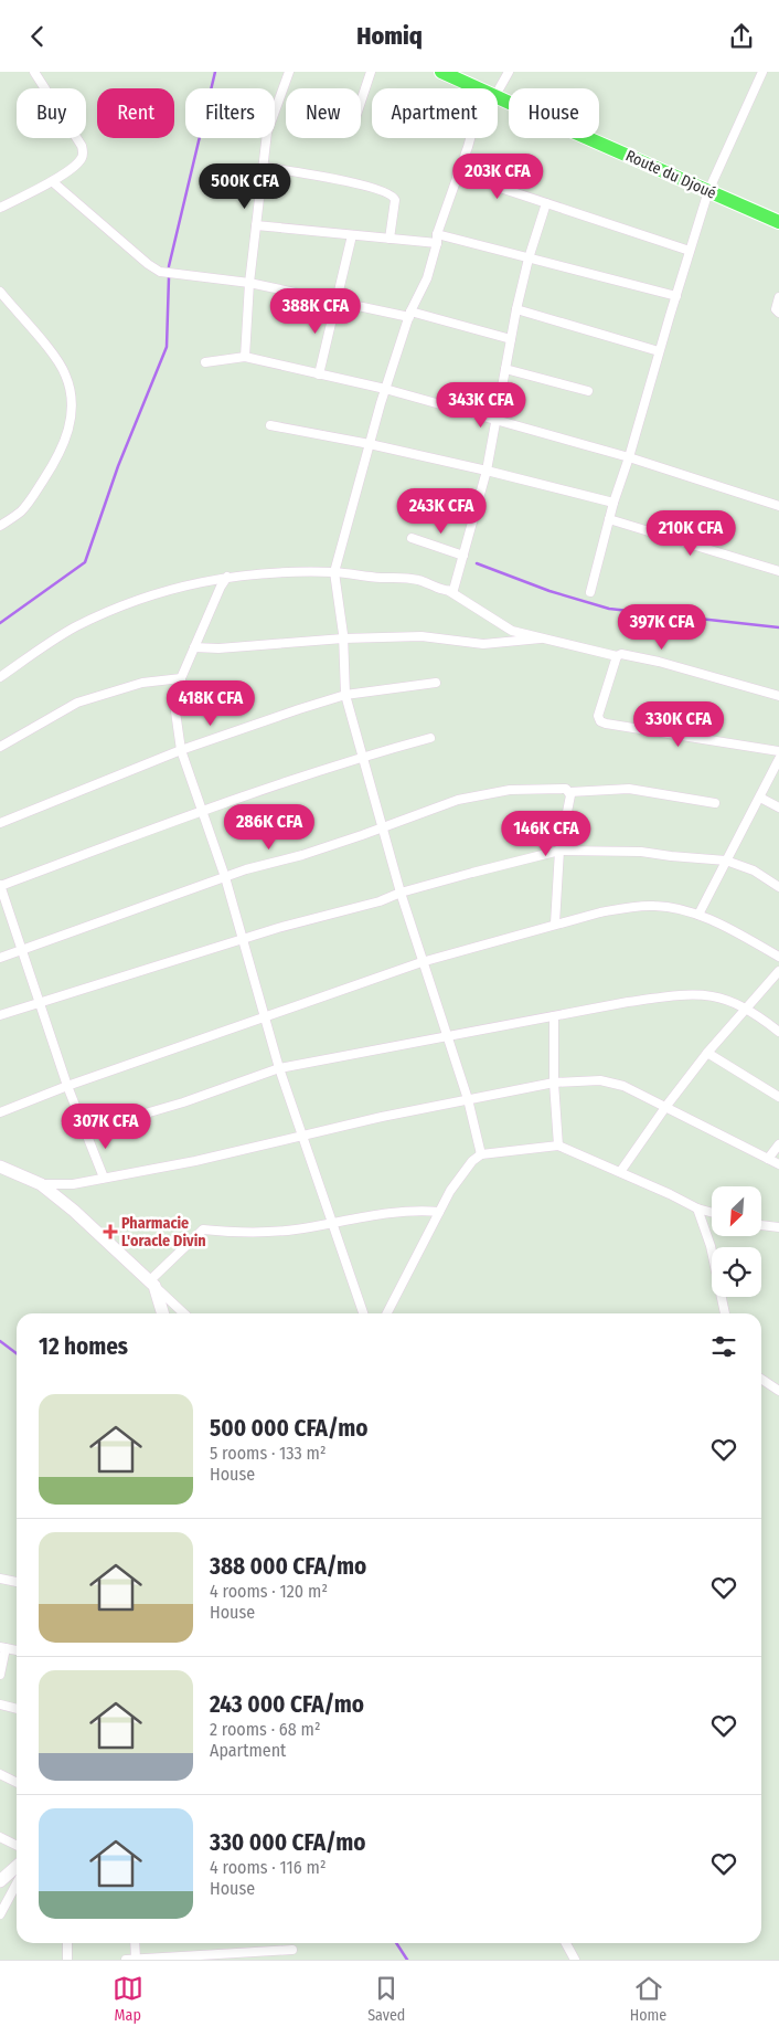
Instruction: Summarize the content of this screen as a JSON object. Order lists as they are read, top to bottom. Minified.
{"streets":{"main road":["Route du Djoué"]},"places":{"health":["Pharmacie L'oracle Divin"]},"north":"bottom left","page":{"header":"Homiq","chip":["Buy","Rent","Filters","New","Apartment","House"],"price":["203K CFA","500K CFA","388K CFA","343K CFA","243K CFA","210K CFA","397K CFA","418K CFA","330K CFA","286K CFA","146K CFA","307K CFA"],"heading":"12 homes","list":[{"name":"500 000 CFA/mo","note":"5 rooms · 133 m² · House"},{"name":"388 000 CFA/mo","note":"4 rooms · 120 m² · House"},{"name":"243 000 CFA/mo","note":"2 rooms · 68 m² · Apartment"},{"name":"330 000 CFA/mo","note":"4 rooms · 116 m² · House"}],"tabs":["Map","Saved","Home"]}}
